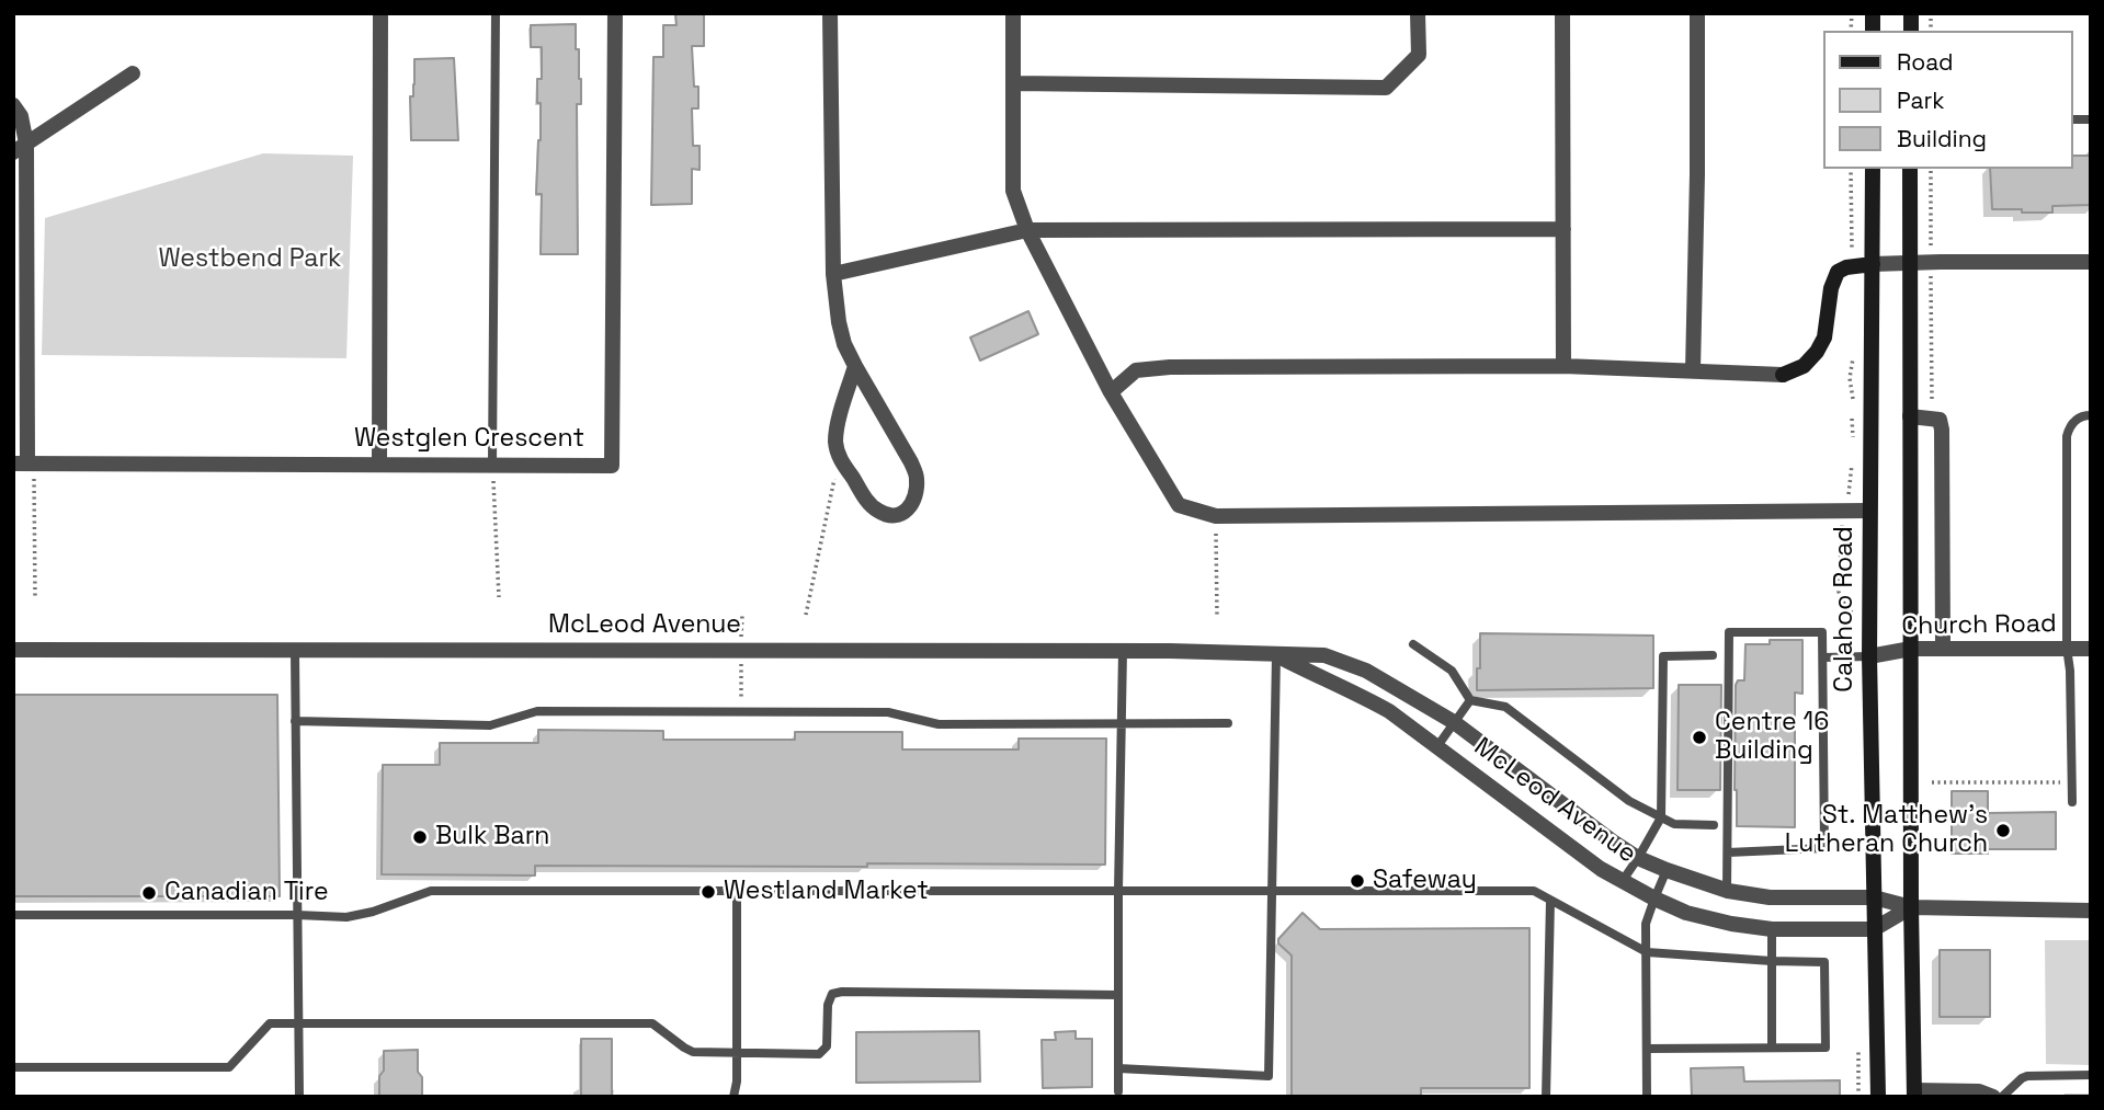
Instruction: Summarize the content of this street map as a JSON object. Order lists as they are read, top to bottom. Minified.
{"streets":{"main road":["Calahoo Road"],"street":["Westglen Crescent","McLeod Avenue","Church Road"]},"crossings":[["Calahoo Road","McLeod Avenue"],["Calahoo Road","Church Road"]],"parks":["Westbend Park"],"places":["Centre 16 Building","St. Matthew’s Lutheran Church","Bulk Barn","Safeway","Westland Market","Canadian Tire"],"legend":["Road","Park","Building"]}
